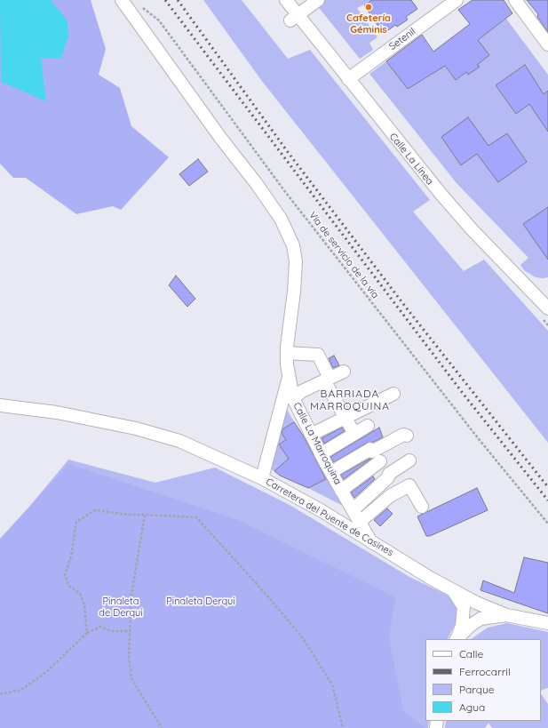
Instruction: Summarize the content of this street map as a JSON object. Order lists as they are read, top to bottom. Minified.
{"streets":{"street":["Setenil","Calle La Línea","Calle La Marroquina","Carretera del Puente de Casines"],"path":["Vía de servicio de la vía"]},"crossings":[["Setenil","Calle La Línea"],["Vía de servicio de la vía","Calle La Marroquina"],["Calle La Marroquina","Carretera del Puente de Casines"]],"districts":["BARRIADA MARROQUINA"],"parks":["Pinaleta de Derqui","Pinaleta Derqui"],"places":["Cafetería Géminis"],"legend":["Calle","Ferrocarril","Parque","Agua"]}
